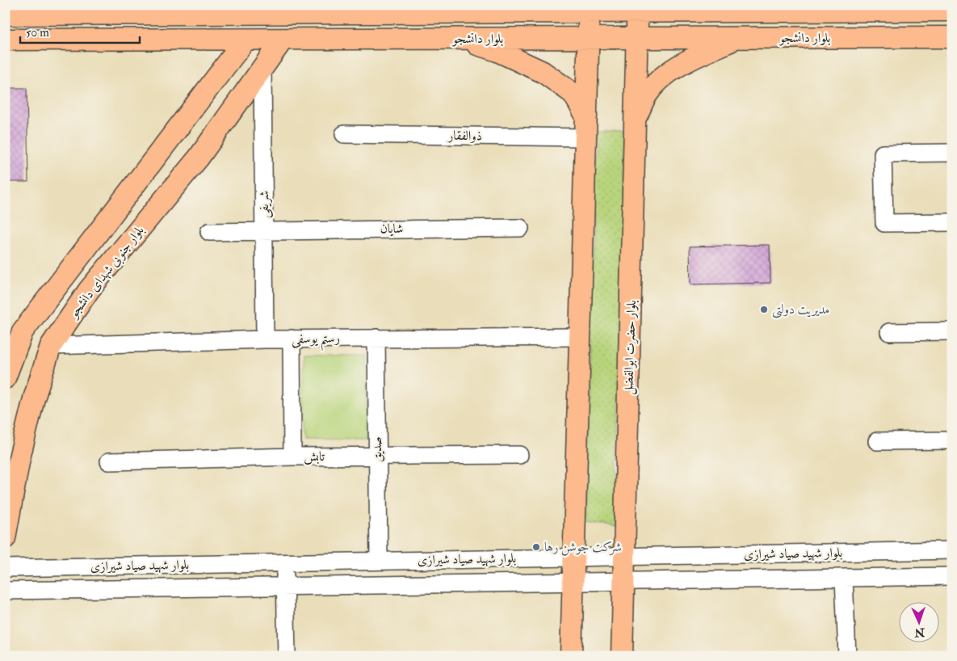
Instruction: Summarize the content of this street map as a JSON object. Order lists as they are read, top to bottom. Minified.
{"streets":{"main road":["بلوار دانشجو","بلوار جنوبی شهدای دانشجو","بلوار حضرت ابوالفضل"],"street":["ذوالفقار","شریفی","شایان","رستم یوسفی","صدیق","تابش","بلوار شهید صیاد شیرازی"]},"crossings":[["بلوار دانشجو","بلوار جنوبی شهدای دانشجو"],["بلوار دانشجو","بلوار حضرت ابوالفضل"],["شریفی","شایان"],["شریفی","بلوار جنوبی شهدای دانشجو"],["شریفی","رستم یوسفی"],["بلوار جنوبی شهدای دانشجو","رستم یوسفی"],["رستم یوسفی","صدیق"],["بلوار حضرت ابوالفضل","بلوار شهید صیاد شیرازی"],["صدیق","تابش"],["صدیق","بلوار شهید صیاد شیرازی"]],"places":["مدیریت دولتی","شرکت جوشن رها"],"scale_bar":"50 m","north":"bottom"}
